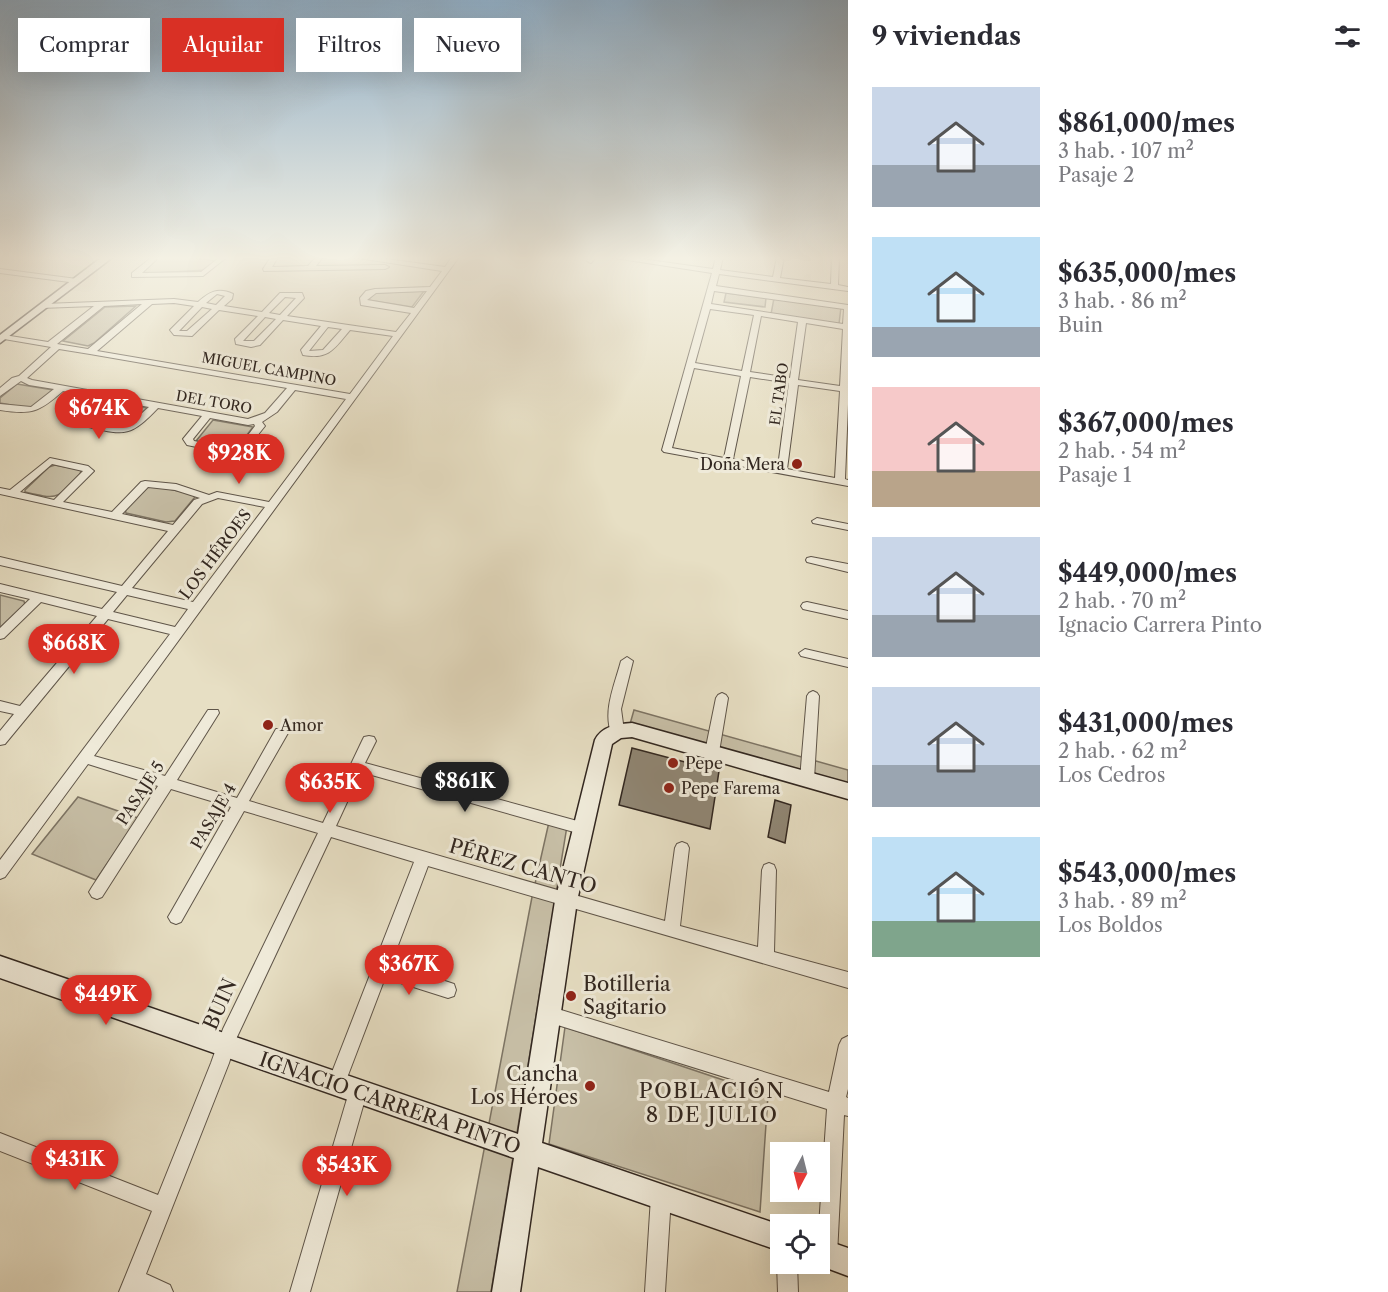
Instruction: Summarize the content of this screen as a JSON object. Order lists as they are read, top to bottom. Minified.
{"streets":{"street":["MIGUEL CAMPINO","EL TABO","DEL TORO","LOS HÉROES","PASAJE 5","PASAJE 4","PÉREZ CANTO","BUIN","IGNACIO CARRERA PINTO"]},"crossings":[["MIGUEL CAMPINO","DEL TORO"],["MIGUEL CAMPINO","LOS HÉROES"],["LOS HÉROES","PÉREZ CANTO"],["PASAJE 5","PÉREZ CANTO"],["PASAJE 4","PÉREZ CANTO"],["PÉREZ CANTO","BUIN"],["BUIN","IGNACIO CARRERA PINTO"]],"districts":["POBLACIÓN 8 DE JULIO"],"places":["Doña Mera","Amor","Pepe","Pepe Farema","Botilleria Sagitario","Cancha Los Héroes"],"north":"bottom","page":{"heading":"9 viviendas","chip":["Comprar","Alquilar","Filtros","Nuevo"],"list":[{"name":"$861,000/mes","note":"3 hab. · 107 m² · Pasaje 2"},{"name":"$635,000/mes","note":"3 hab. · 86 m² · Buin"},{"name":"$367,000/mes","note":"2 hab. · 54 m² · Pasaje 1"},{"name":"$449,000/mes","note":"2 hab. · 70 m² · Ignacio Carrera Pinto"},{"name":"$431,000/mes","note":"2 hab. · 62 m² · Los Cedros"},{"name":"$543,000/mes","note":"3 hab. · 89 m² · Los Boldos"}],"price":["$674K","$928K","$668K","$861K","$635K","$367K","$449K","$431K","$543K"]}}
